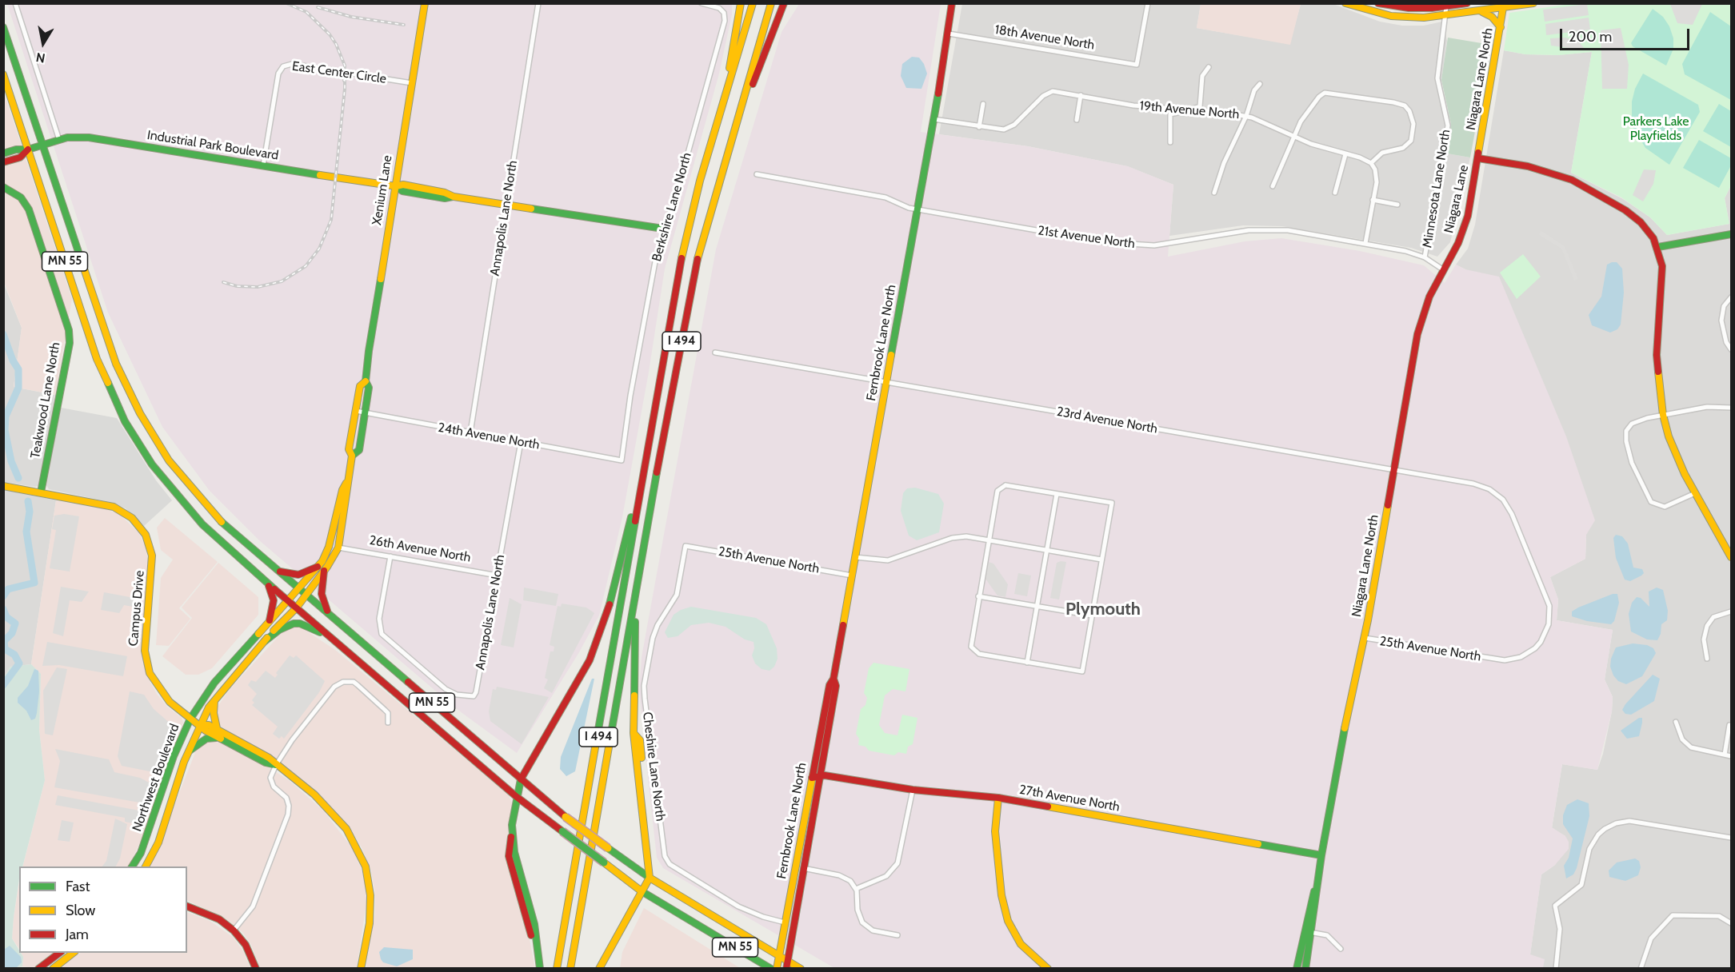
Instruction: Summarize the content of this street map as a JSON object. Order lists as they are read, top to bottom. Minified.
{"streets":{"main road":["Niagara Lane North","Industrial Park Boulevard","Xenium Lane","Niagara Lane","MN 55","I 494","Fernbrook Lane North","Teakwood Lane North","Campus Drive","Northwest Boulevard","27th Avenue North"],"street":["18th Avenue North","East Center Circle","19th Avenue North","Minnesota Lane North","Berkshire Lane North","Annapolis Lane North","21st Avenue North","23rd Avenue North","24th Avenue North","26th Avenue North","25th Avenue North","Cheshire Lane North"]},"crossings":[["18th Avenue North","Fernbrook Lane North"],["East Center Circle","Industrial Park Boulevard"],["East Center Circle","Xenium Lane"],["Niagara Lane North","Niagara Lane"],["Niagara Lane North","21st Avenue North"],["Niagara Lane North","23rd Avenue North"],["Niagara Lane North","25th Avenue North"],["Niagara Lane North","27th Avenue North"],["19th Avenue North","Fernbrook Lane North"],["Industrial Park Boulevard","Xenium Lane"],["Industrial Park Boulevard","Berkshire Lane North"],["Industrial Park Boulevard","Annapolis Lane North"],["Industrial Park Boulevard","MN 55"],["Minnesota Lane North","21st Avenue North"],["Xenium Lane","MN 55"],["Xenium Lane","24th Avenue North"],["Xenium Lane","26th Avenue North"],["Xenium Lane","Northwest Boulevard"],["Niagara Lane","21st Avenue North"],["Berkshire Lane North","24th Avenue North"],["Annapolis Lane North","24th Avenue North"],["Annapolis Lane North","26th Avenue North"],["21st Avenue North","Fernbrook Lane North"],["MN 55","Fernbrook Lane North"],["MN 55","Northwest Boulevard"],["Fernbrook Lane North","23rd Avenue North"],["Fernbrook Lane North","25th Avenue North"],["Fernbrook Lane North","Cheshire Lane North"],["Fernbrook Lane North","27th Avenue North"],["Teakwood Lane North","Campus Drive"],["23rd Avenue North","25th Avenue North"],["25th Avenue North","Cheshire Lane North"],["Campus Drive","Northwest Boulevard"]],"districts":["Plymouth"],"parks":["Parkers Lake Playfields"],"legend":["Fast","Slow","Jam"],"scale_bar":"200 m","north":"bottom"}
